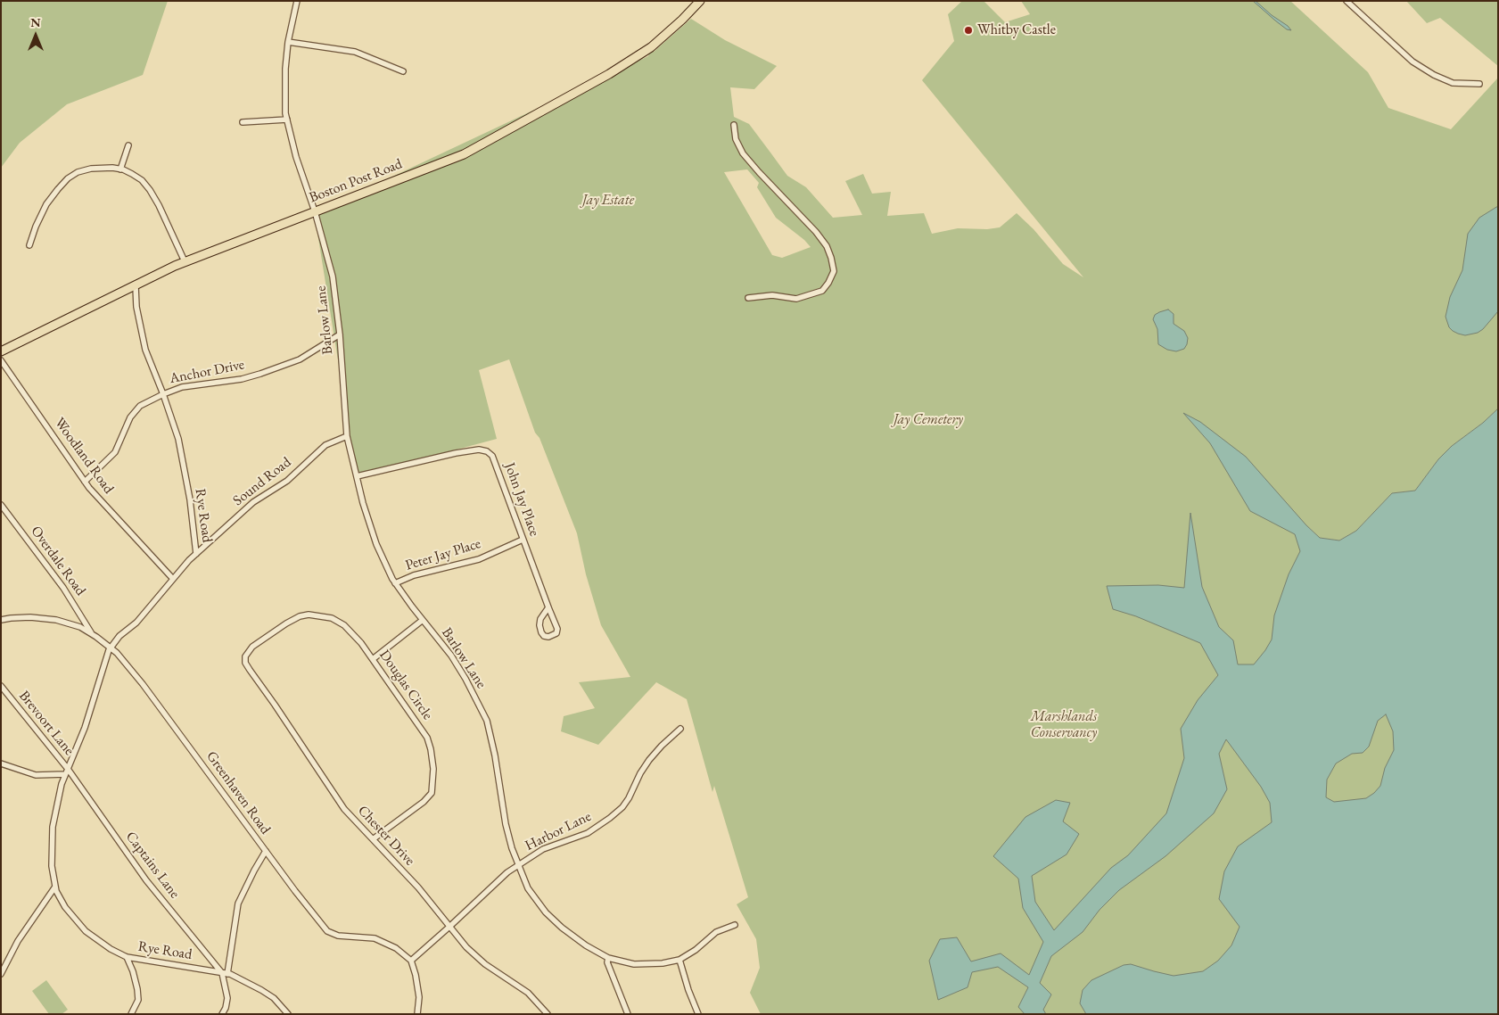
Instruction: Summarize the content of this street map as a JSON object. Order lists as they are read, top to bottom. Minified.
{"streets":{"main road":["Boston Post Road"],"street":["Barlow Lane","Anchor Drive","Woodland Road","Sound Road","John Jay Place","Rye Road","Peter Jay Place","Overdale Road","Douglas Circle","Brevoort Lane","Greenhaven Road","Harbor Lane","Chester Drive","Captains Lane"]},"crossings":[["Boston Post Road","Barlow Lane"],["Boston Post Road","Rye Road"],["Barlow Lane","Anchor Drive"],["Barlow Lane","Sound Road"],["Barlow Lane","John Jay Place"],["Barlow Lane","Peter Jay Place"],["Barlow Lane","Harbor Lane"],["Anchor Drive","Woodland Road"],["Anchor Drive","Rye Road"],["Woodland Road","Rye Road"],["Sound Road","Rye Road"],["John Jay Place","Peter Jay Place"],["Rye Road","Brevoort Lane"],["Rye Road","Greenhaven Road"],["Rye Road","Captains Lane"],["Overdale Road","Greenhaven Road"],["Douglas Circle","Chester Drive"],["Brevoort Lane","Captains Lane"],["Greenhaven Road","Harbor Lane"],["Harbor Lane","Chester Drive"]],"parks":["Jay Estate","Jay Cemetery","Marshlands Conservancy"],"places":["Whitby Castle"],"north":"top"}
